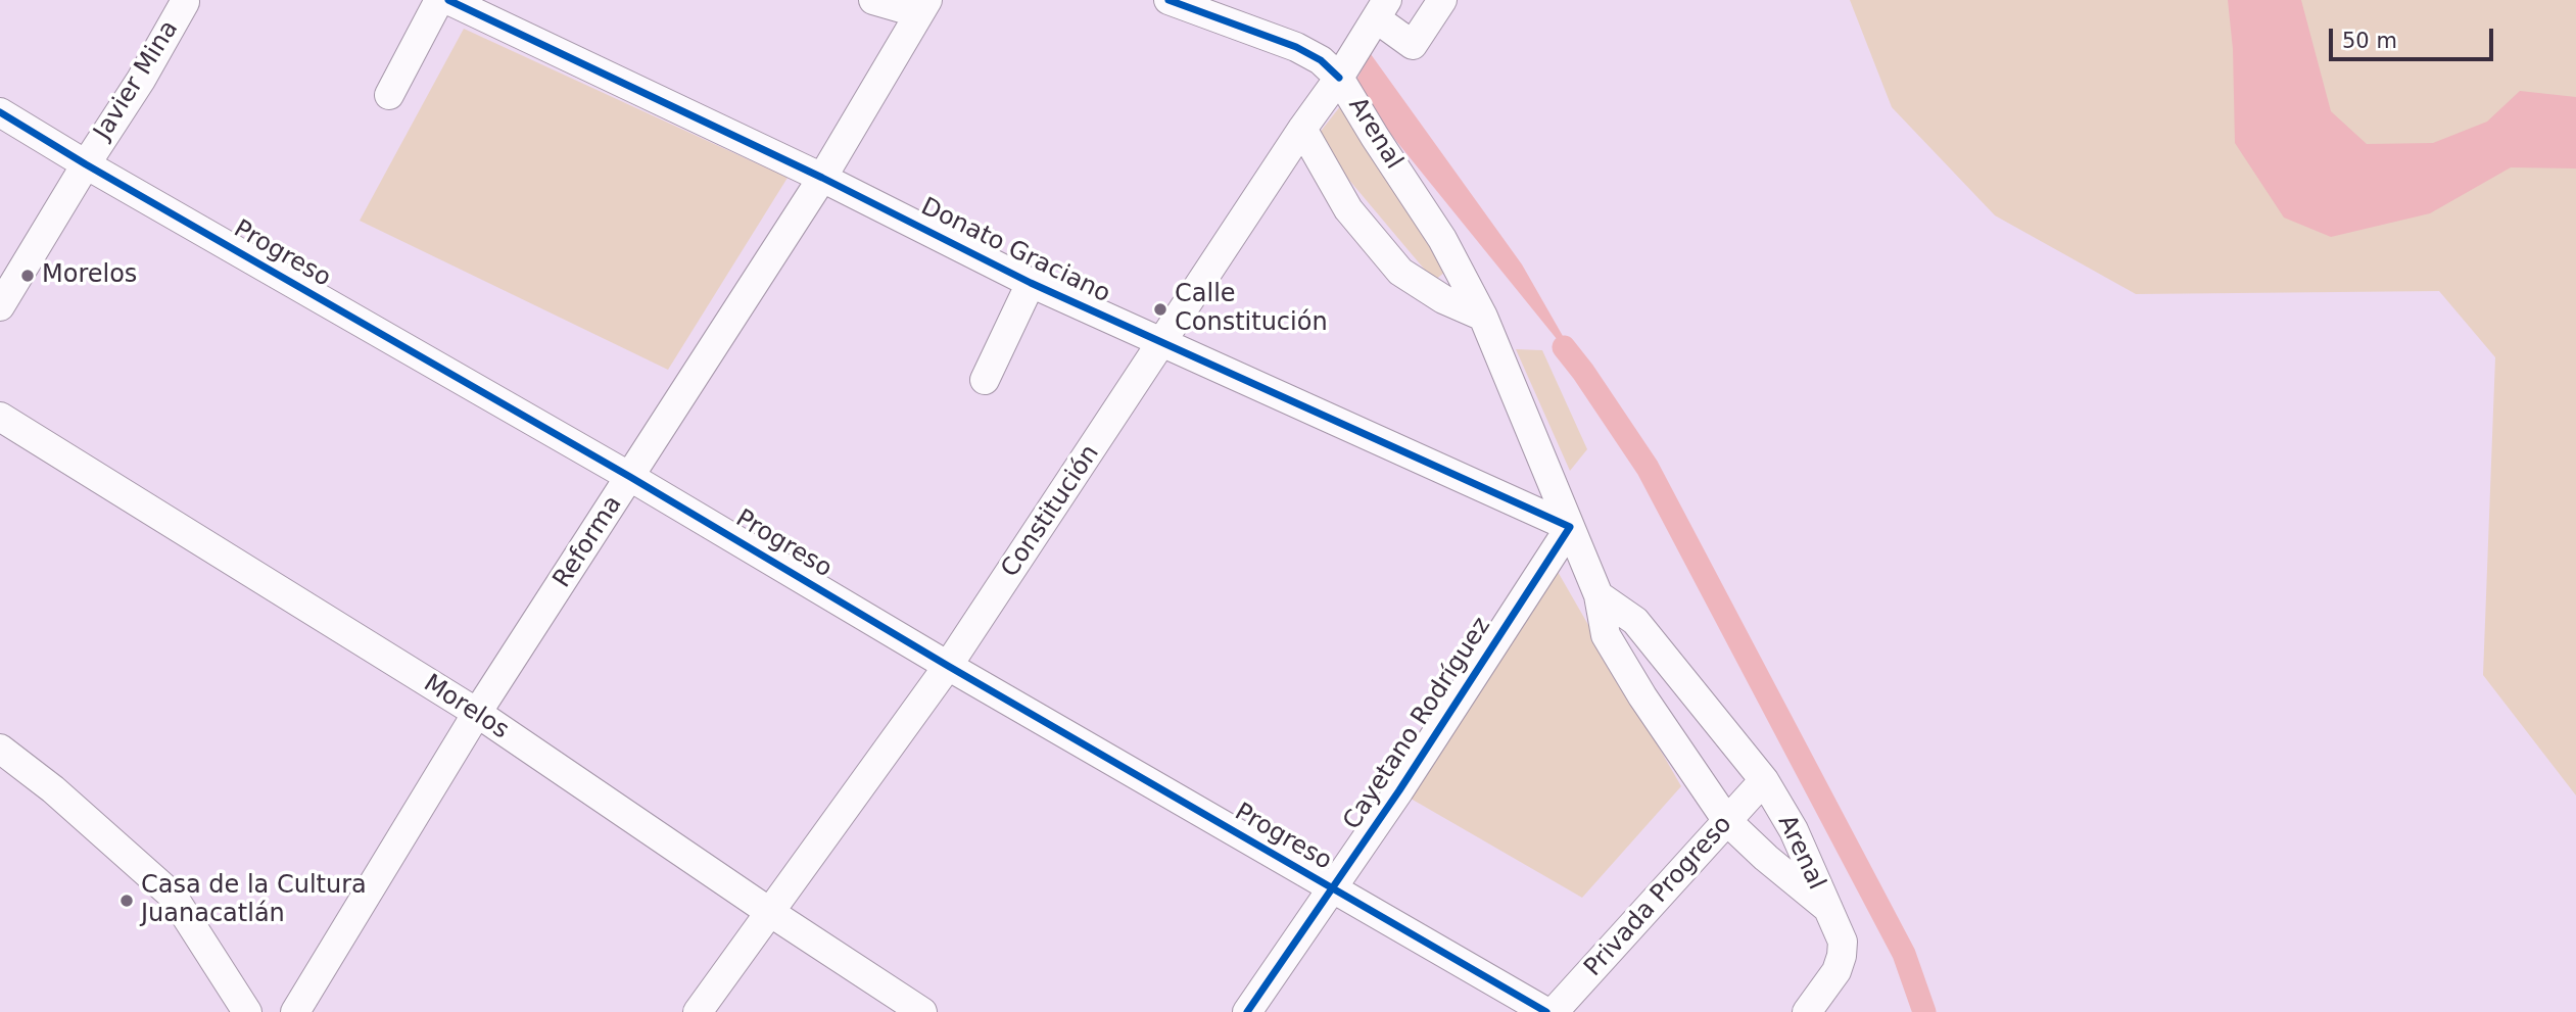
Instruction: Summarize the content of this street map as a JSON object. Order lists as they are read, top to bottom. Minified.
{"streets":{"street":["Javier Mina","Arenal","Donato Graciano","Progreso","Constitución","Reforma","Morelos","Cayetano Rodríguez","Privada Progreso"]},"crossings":[["Javier Mina","Progreso"],["Arenal","Donato Graciano"],["Arenal","Constitución"],["Arenal","Cayetano Rodríguez"],["Arenal","Privada Progreso"],["Donato Graciano","Constitución"],["Donato Graciano","Reforma"],["Donato Graciano","Cayetano Rodríguez"],["Progreso","Constitución"],["Progreso","Reforma"],["Progreso","Cayetano Rodríguez"],["Constitución","Morelos"],["Reforma","Morelos"]],"places":["Morelos","Calle Constitución","Casa de la Cultura Juanacatlán"],"scale_bar":"50 m"}
